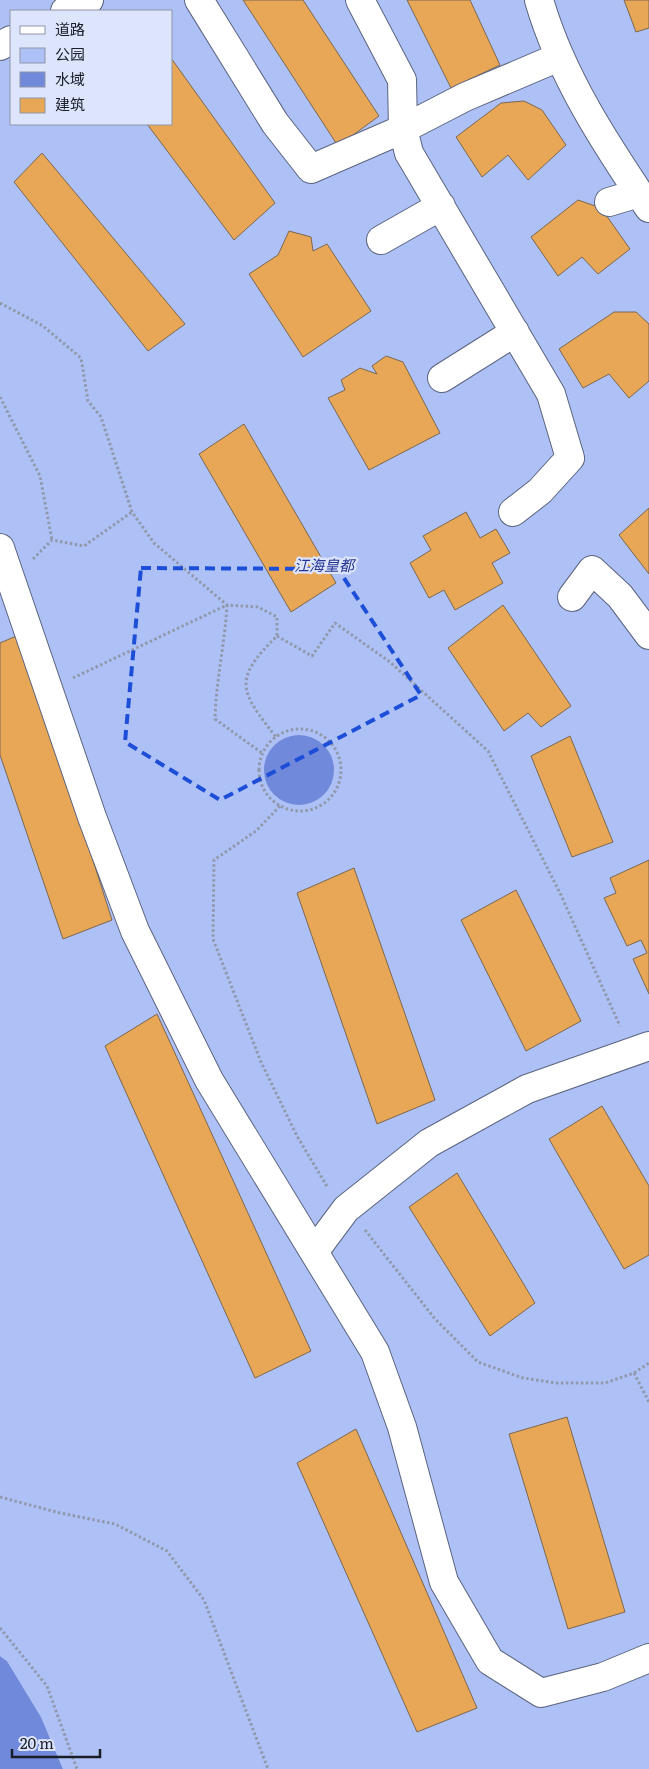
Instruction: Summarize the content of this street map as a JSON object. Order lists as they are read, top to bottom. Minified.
{"parks":["江海皇都"],"legend":["道路","公园","水域","建筑"],"scale_bar":"20 m"}
